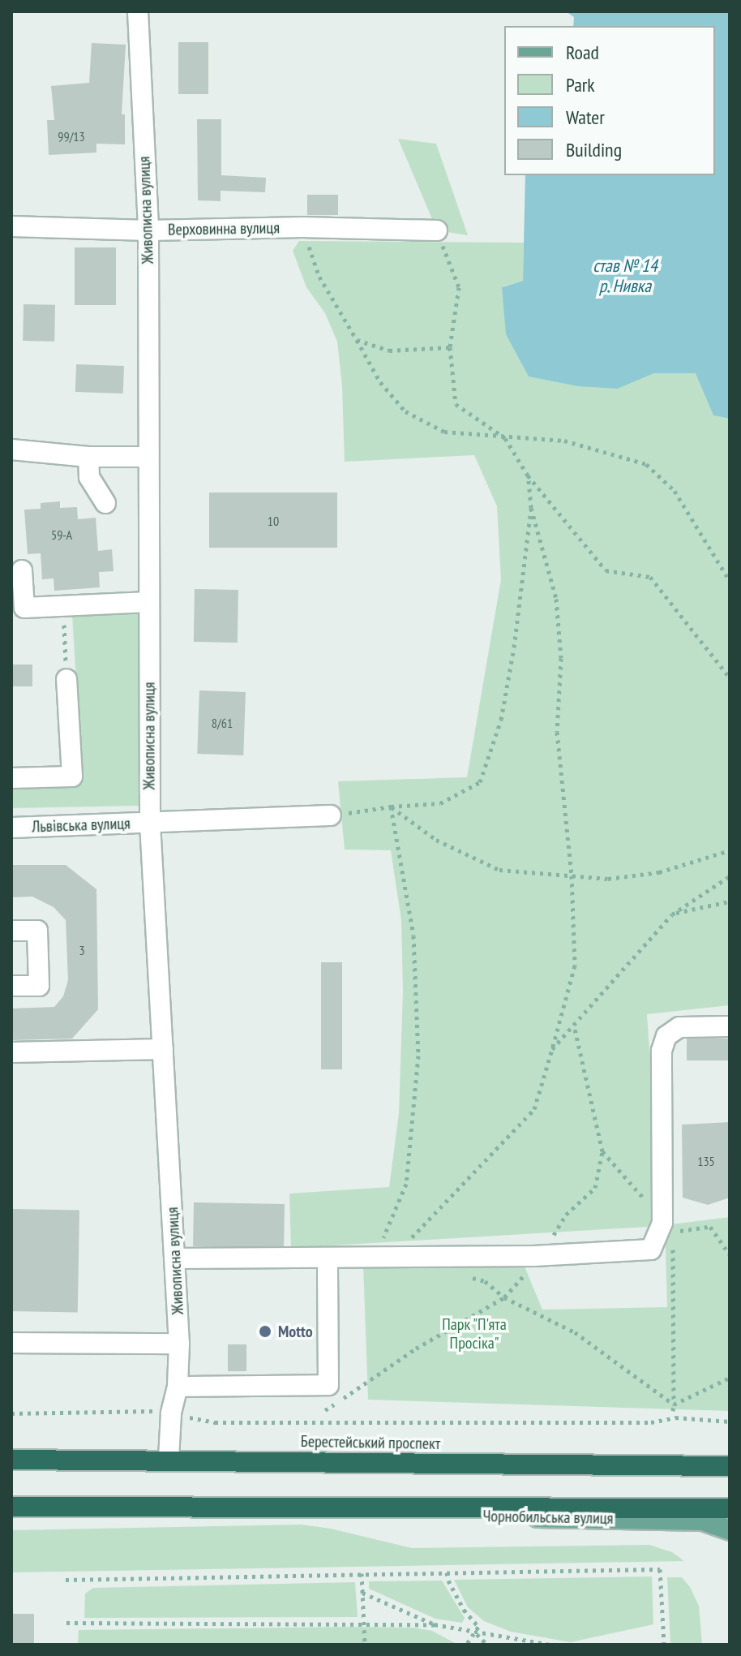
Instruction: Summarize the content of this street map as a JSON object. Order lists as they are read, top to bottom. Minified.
{"streets":{"highway":["Берестейський проспект"],"main road":["Чорнобильська вулиця"],"street":["Живописна вулиця","Верховинна вулиця","Львівська вулиця"]},"crossings":[["Живописна вулиця","Верховинна вулиця"],["Живописна вулиця","Львівська вулиця"],["Живописна вулиця","Берестейський проспект"]],"water":["став № 14 р. Нивка"],"parks":["Парк \"П'ята Просіка\""],"places":["Motto"],"house_numbers":["99/13","10","59-А","8/61","3","135"],"legend":["Road","Park","Water","Building"]}
